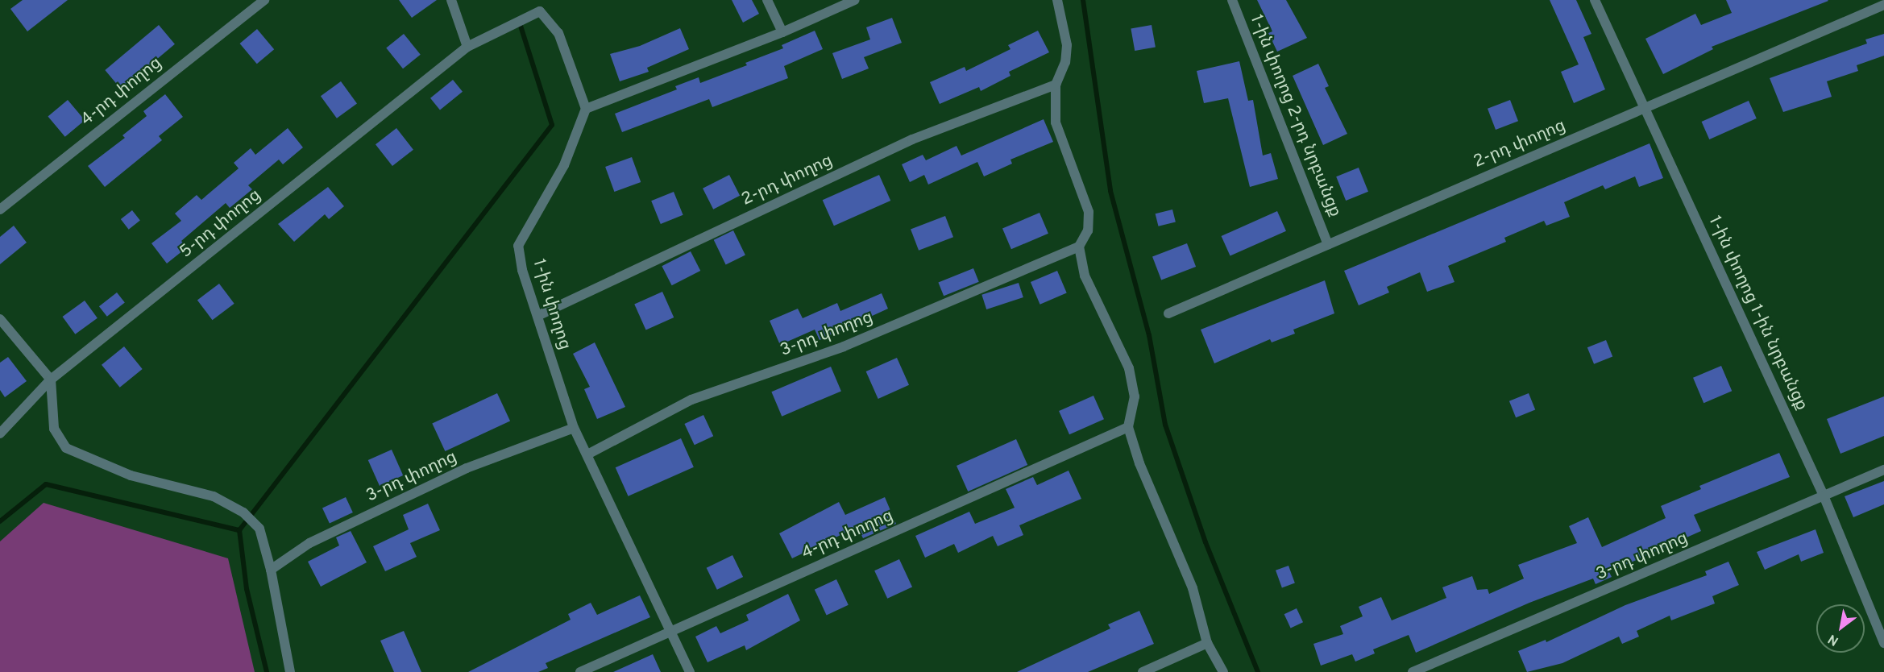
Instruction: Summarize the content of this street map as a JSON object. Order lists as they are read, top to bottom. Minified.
{"streets":{"street":["4-րդ փողոց","1-ին փողոց 2-րդ նրբանցք","2-րդ փողոց","5-րդ փողոց","1-ին փողոց","1-ին փողոց 1-ին նրբանցք","3-րդ փողոց"]},"crossings":[["4-րդ փողոց","1-ին փողոց"],["1-ին փողոց 2-րդ նրբանցք","2-րդ փողոց"],["2-րդ փողոց","1-ին փողոց"],["2-րդ փողոց","1-ին փողոց 1-ին նրբանցք"],["5-րդ փողոց","1-ին փողոց"],["1-ին փողոց","3-րդ փողոց"],["1-ին փողոց 1-ին նրբանցք","3-րդ փողոց"]],"north":"bottom left"}
